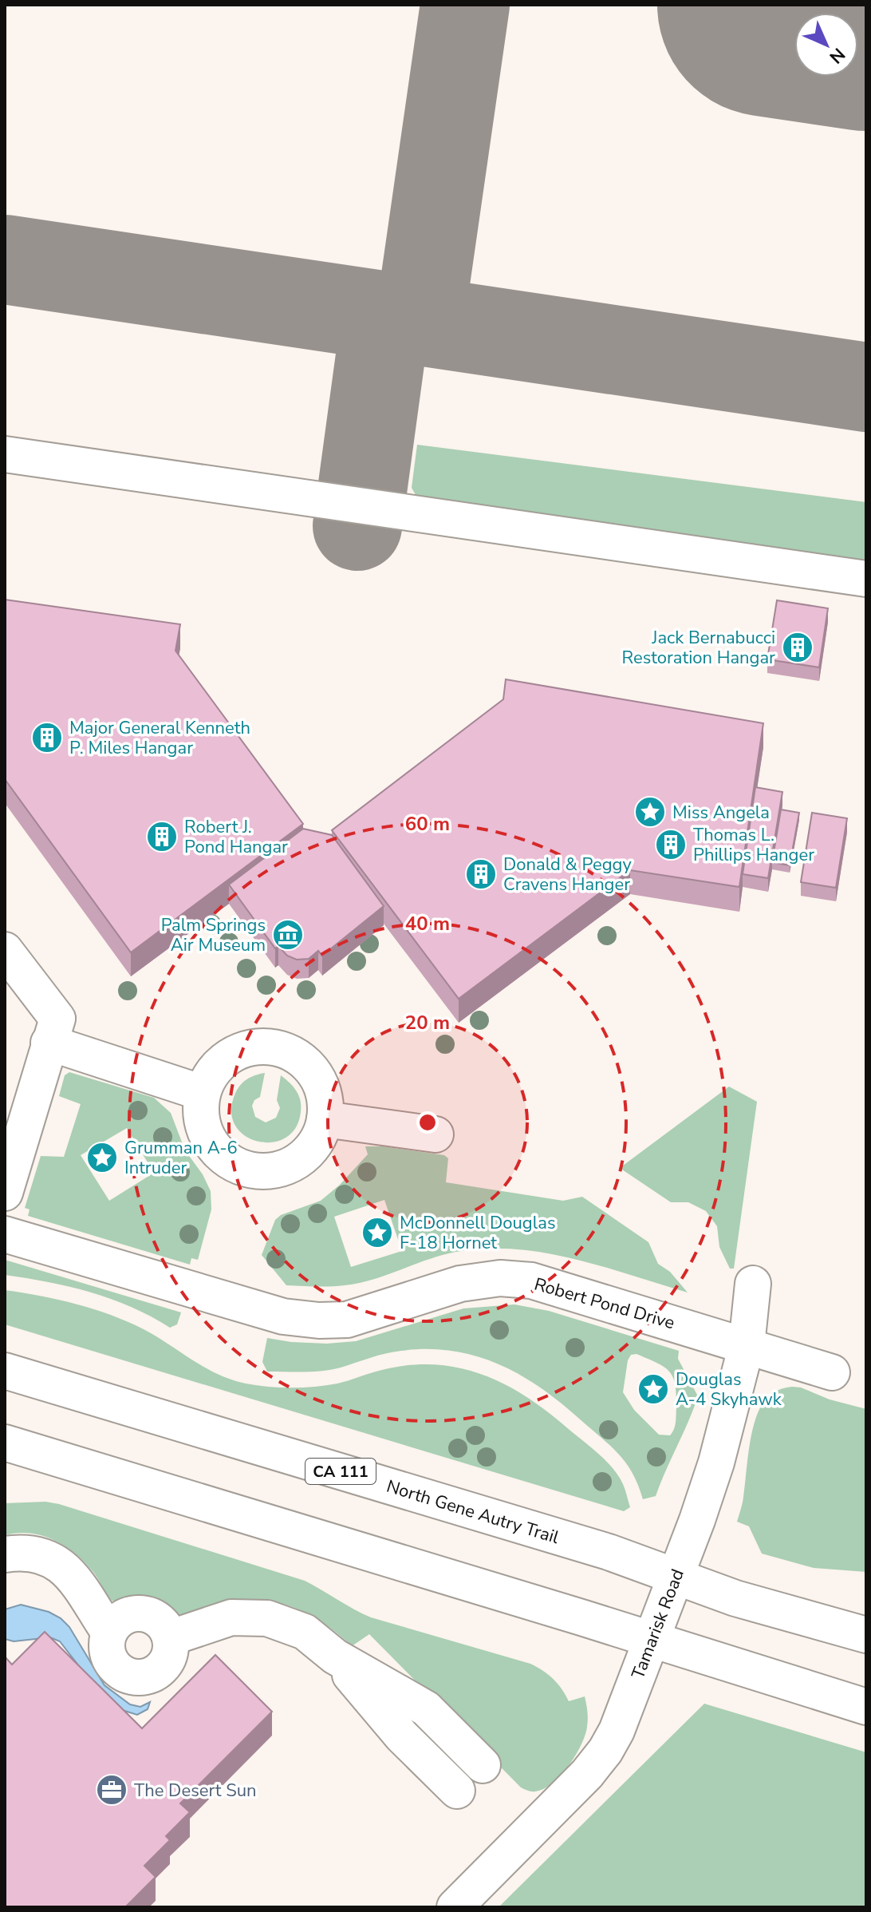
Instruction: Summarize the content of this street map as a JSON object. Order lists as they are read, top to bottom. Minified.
{"streets":{"main road":["Robert Pond Drive","CA 111","North Gene Autry Trail","Tamarisk Road"]},"crossings":[["Robert Pond Drive","Tamarisk Road"],["North Gene Autry Trail","Tamarisk Road"]],"places":{"building":["Jack Bernabucci Restoration Hangar","Major General Kenneth P. Miles Hangar","Robert J. Pond Hangar","Thomas L. Phillips Hanger","Donald & Peggy Cravens Hanger"],"place":["Miss Angela","Grumman A-6 Intruder","McDonnell Douglas F-18 Hornet","Douglas A-4 Skyhawk"],"museum":["Palm Springs Air Museum"],"office":["The Desert Sun"]},"north":"bottom right","rings":["60 m","40 m","20 m"]}
